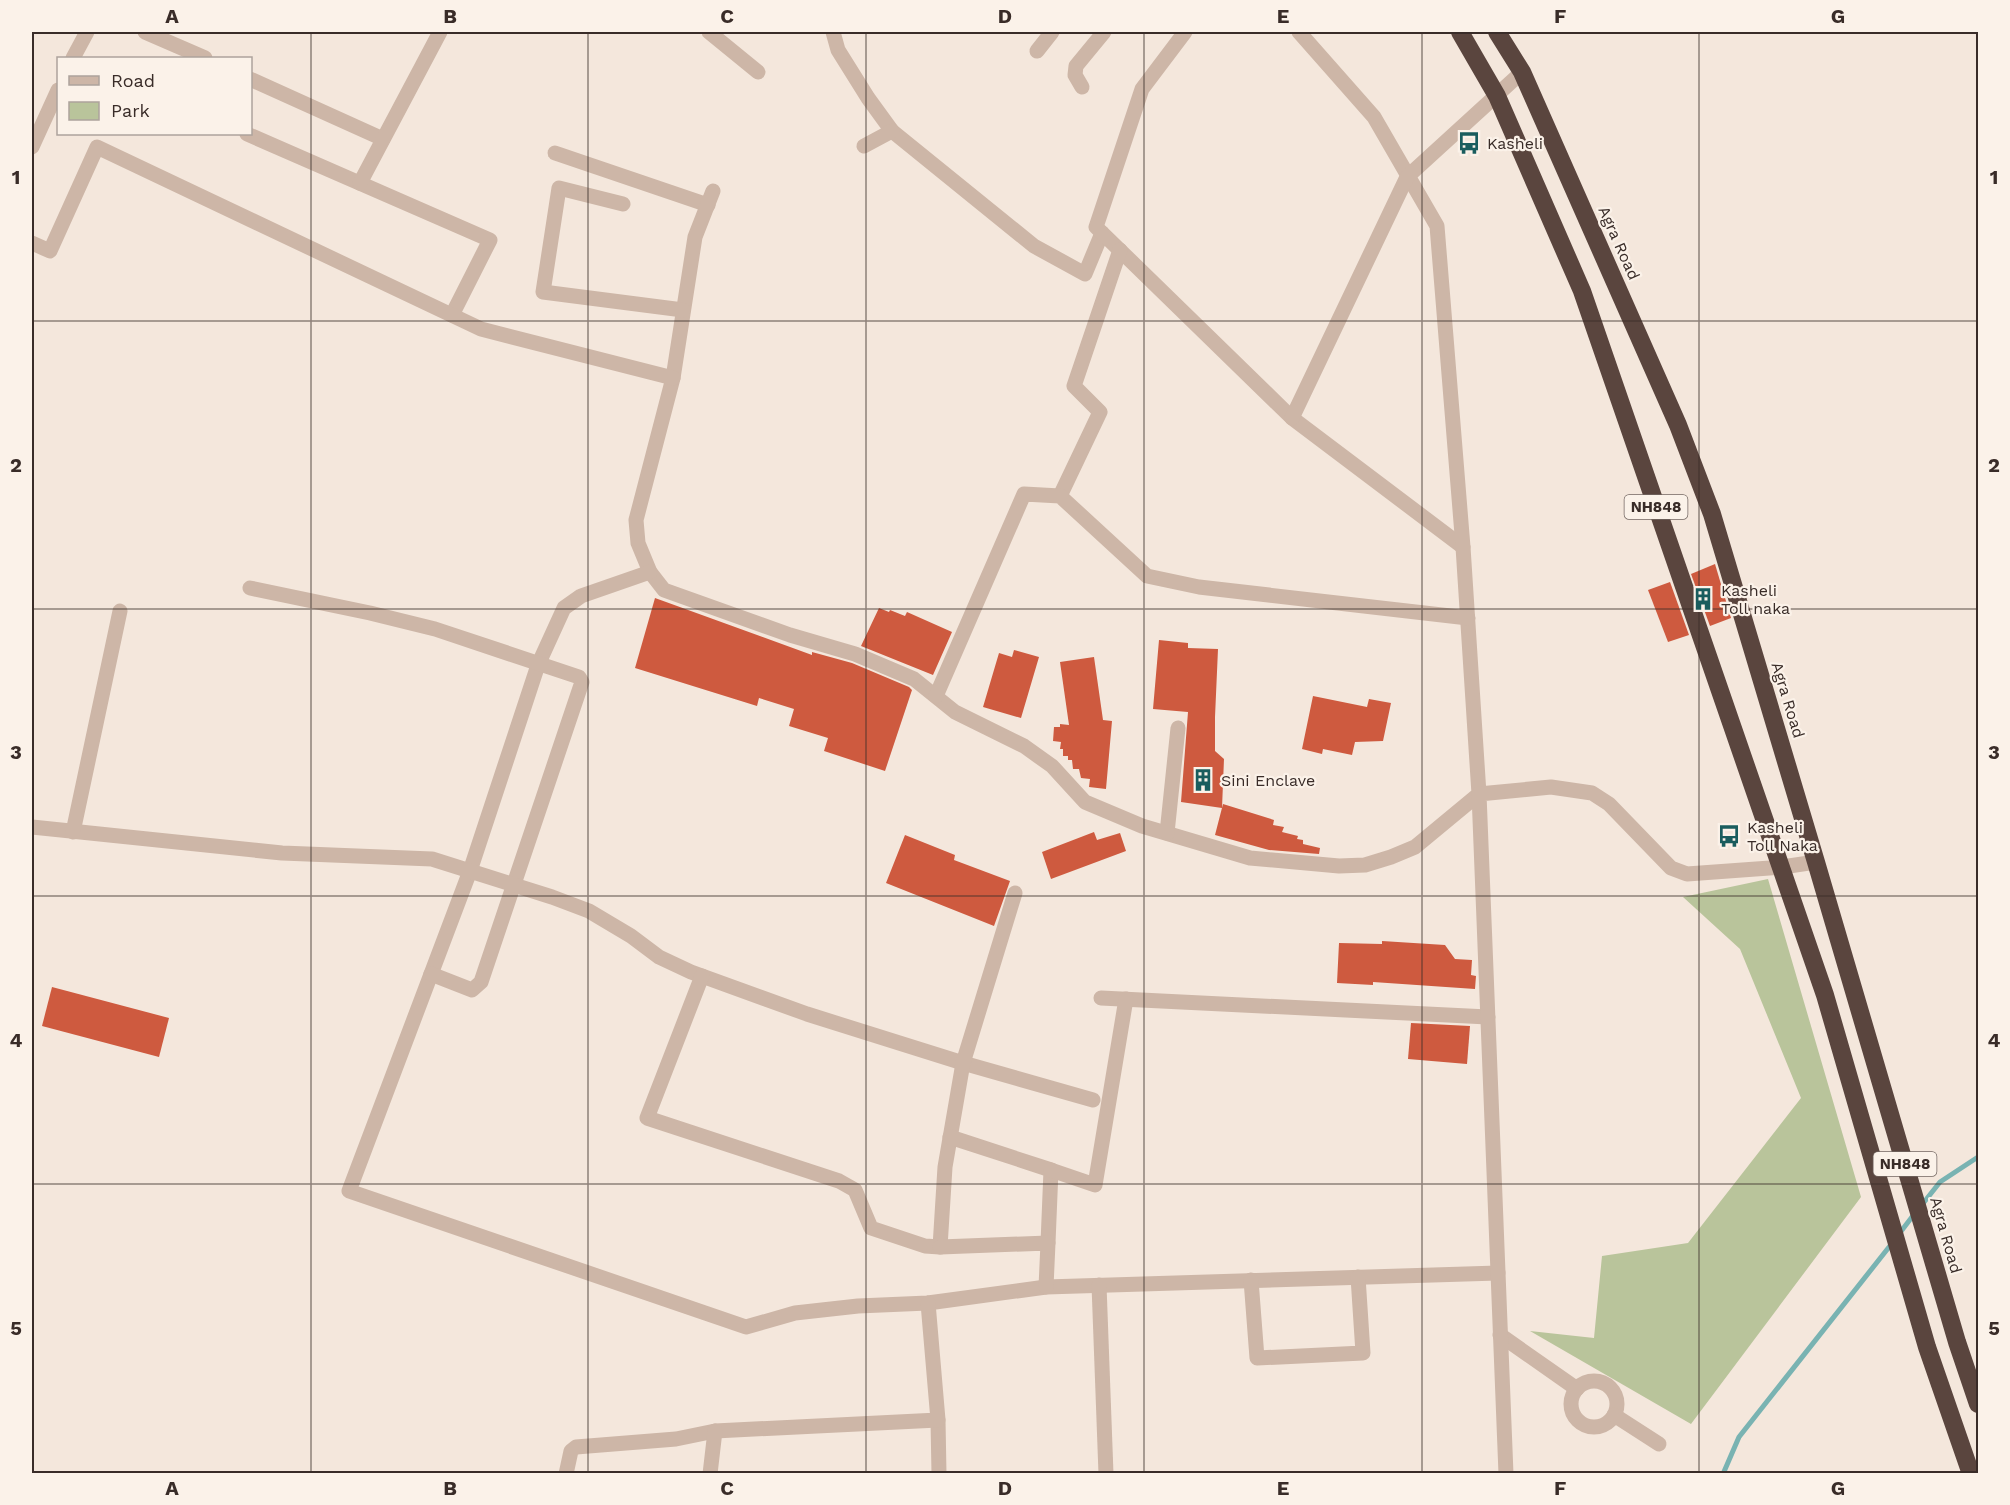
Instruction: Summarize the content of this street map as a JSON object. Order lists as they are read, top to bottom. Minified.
{"streets":{"highway":["Agra Road","NH848"]},"places":{"bus stop":["Kasheli","Kasheli Toll Naka"],"building":["Kasheli Toll naka","Sini Enclave"]},"legend":["Road","Park"],"grid":{"columns":["A","B","C","D","E","F","G"],"rows":["1","2","3","4","5"]}}
